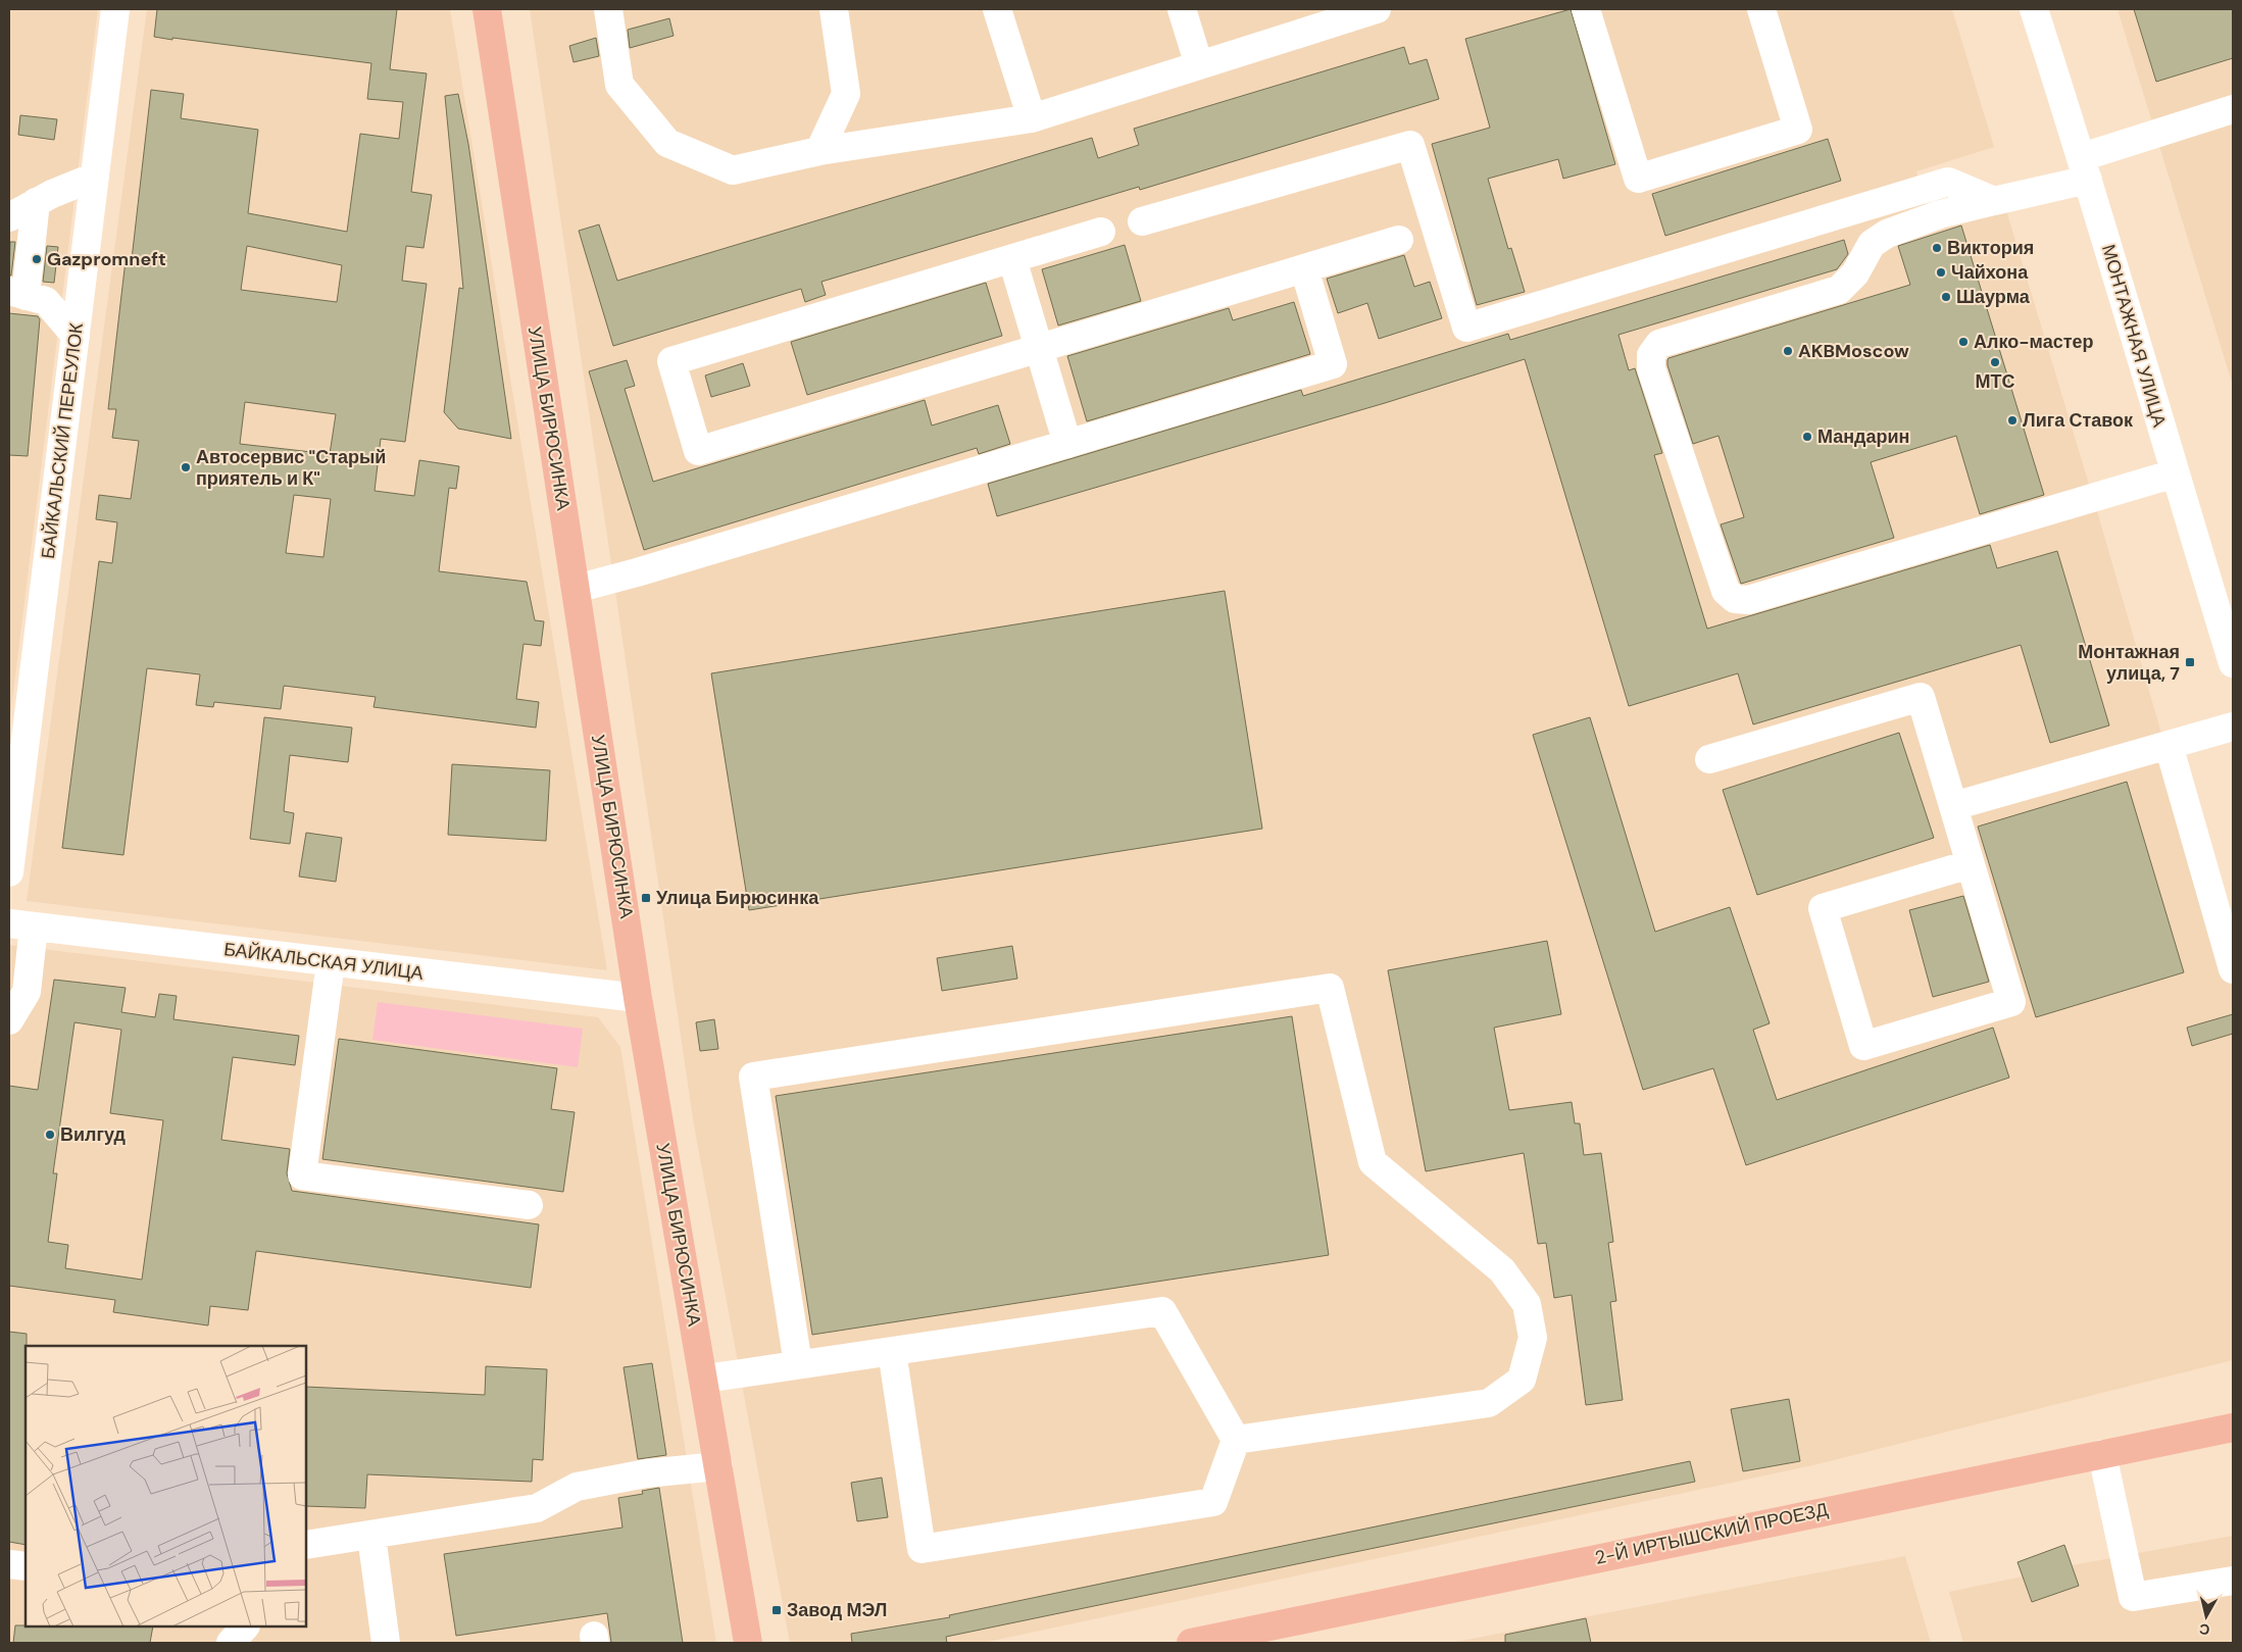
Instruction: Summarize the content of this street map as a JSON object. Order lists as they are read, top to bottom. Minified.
{"streets":{"main road":["УЛИЦА БИРЮСИНКА","2-Й ИРТЫШСКИЙ ПРОЕЗД"],"street":["МОНТАЖНАЯ УЛИЦА","БАЙКАЛЬСКИЙ ПЕРЕУЛОК","БАЙКАЛЬСКАЯ УЛИЦА"]},"crossings":[["УЛИЦА БИРЮСИНКА","БАЙКАЛЬСКАЯ УЛИЦА"]],"places":{"other":["Виктория","Gazpromneft","Чайхона","Шаурма","Алко-мастер","AKBMoscow","МТС","Лига Ставок","Мандарин","Автосервис \"Старый приятель и К\"","Вилгуд"],"transit":["Монтажная улица, 7","Улица Бирюсинка","Завод МЭЛ"]},"north":"bottom"}
